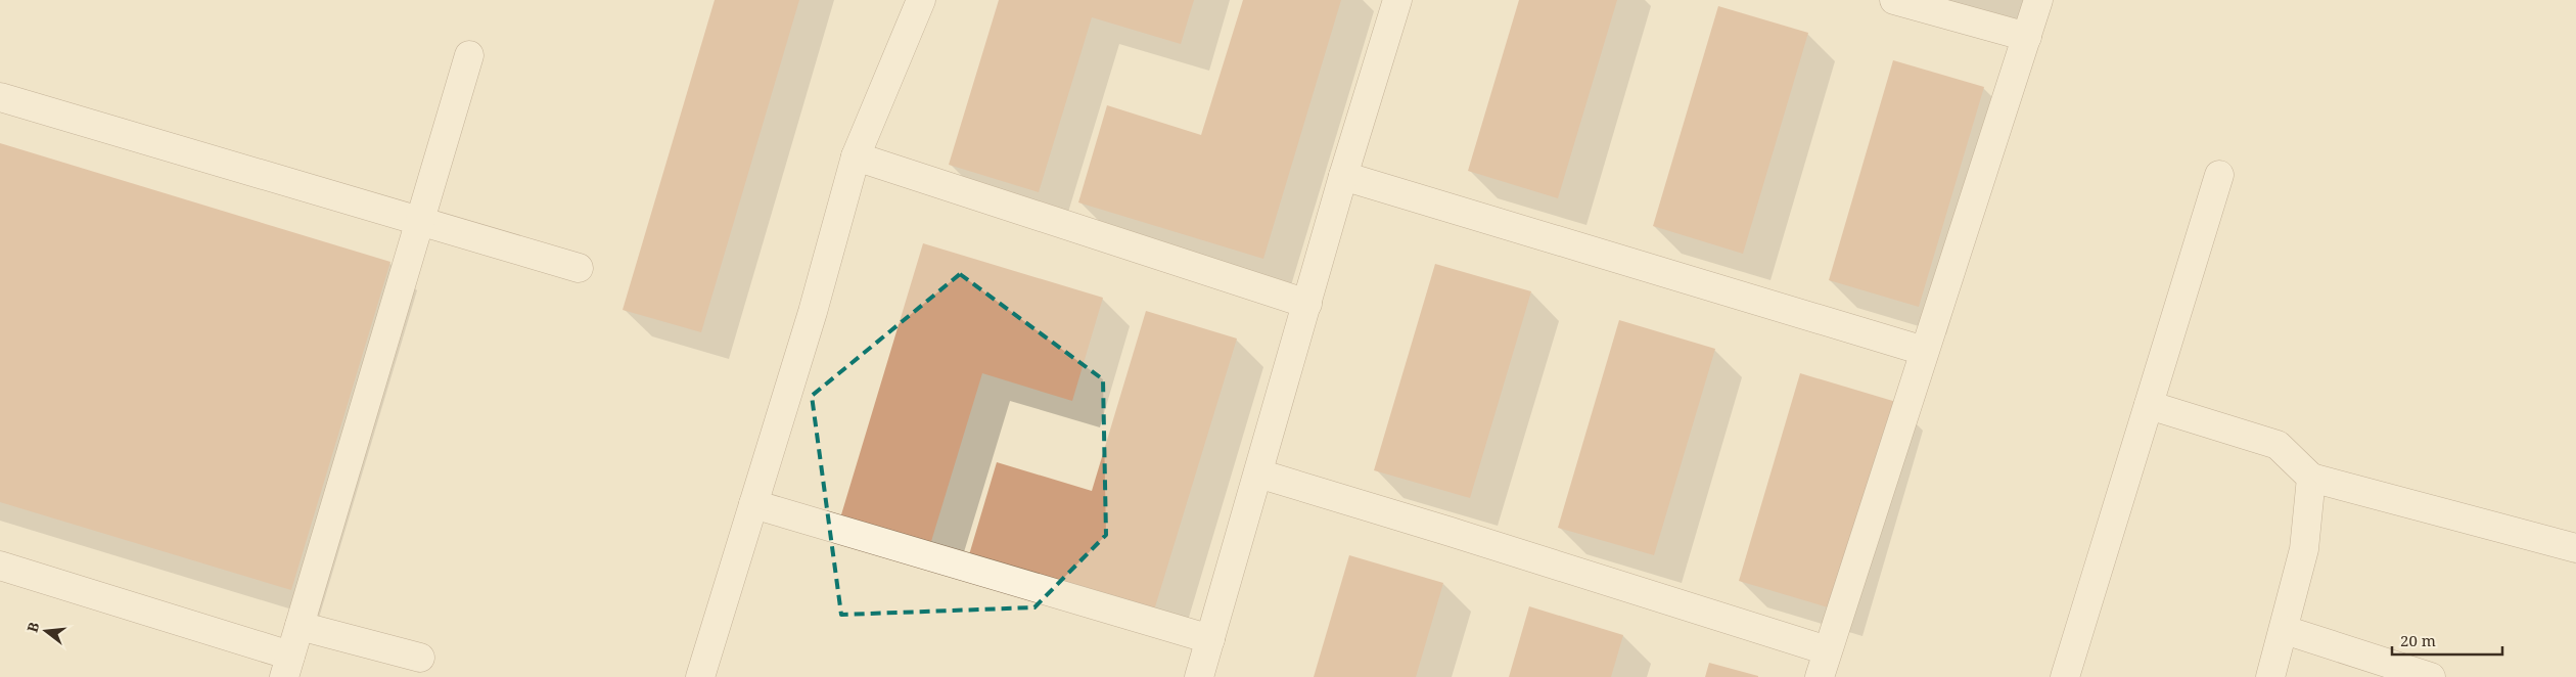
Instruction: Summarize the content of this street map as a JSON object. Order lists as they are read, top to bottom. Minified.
{"scale_bar":"20 m","north":"left"}
